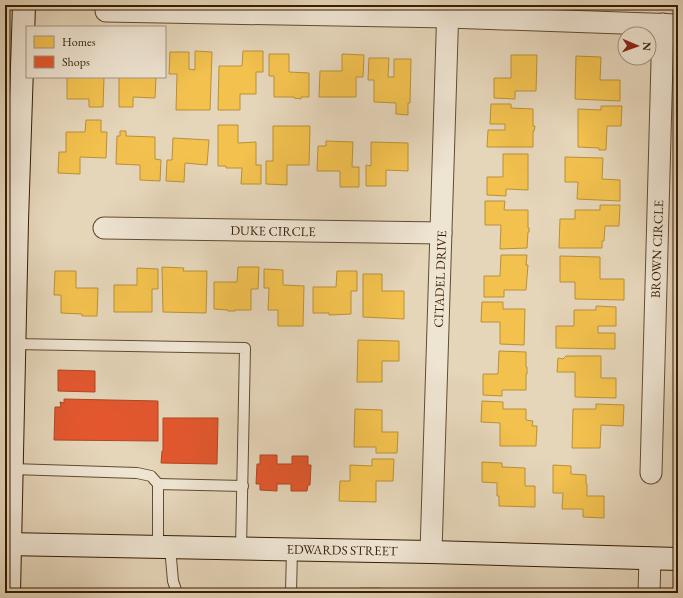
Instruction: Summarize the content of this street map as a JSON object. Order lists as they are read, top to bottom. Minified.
{"streets":{"street":["DUKE CIRCLE","BROWN CIRCLE","CITADEL DRIVE","EDWARDS STREET"]},"crossings":[["DUKE CIRCLE","CITADEL DRIVE"],["CITADEL DRIVE","EDWARDS STREET"]],"legend":["Homes","Shops"],"north":"right"}
